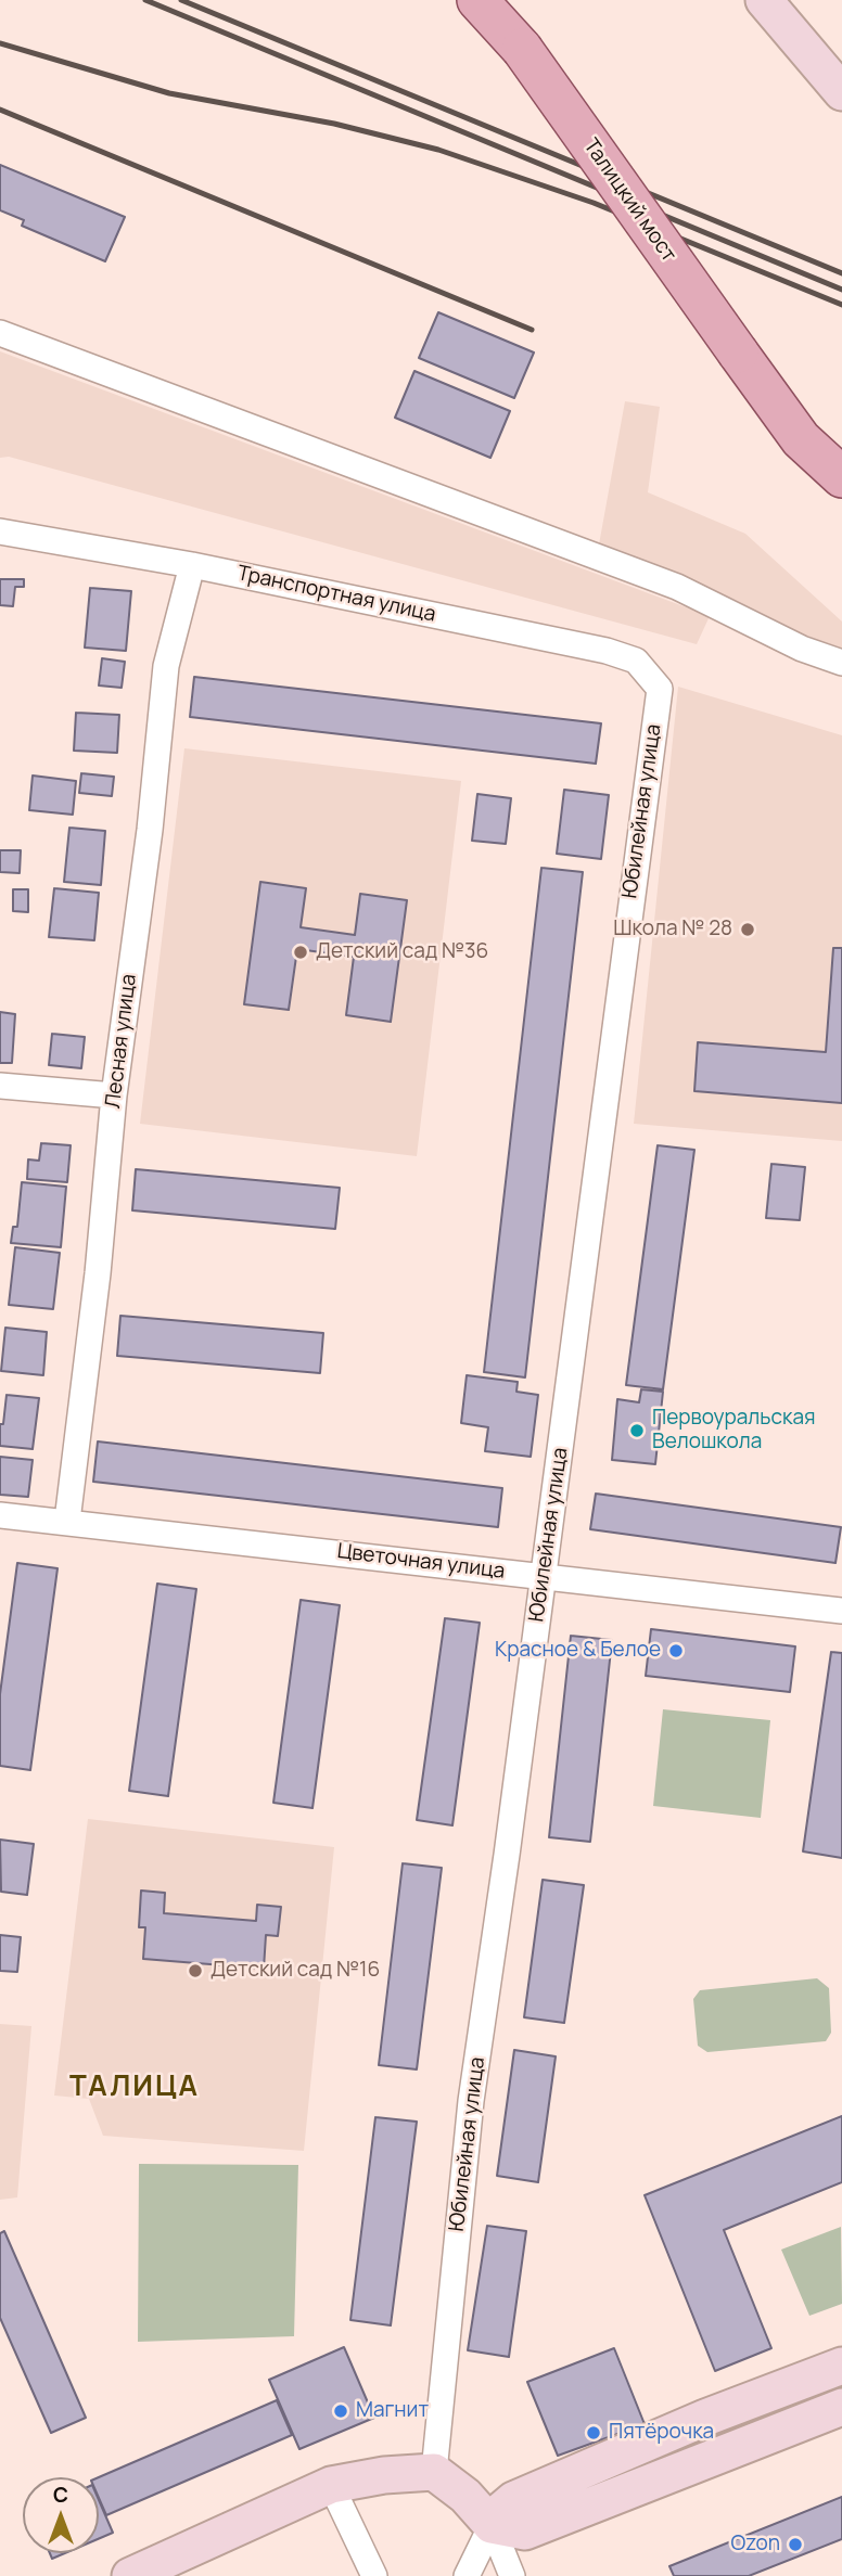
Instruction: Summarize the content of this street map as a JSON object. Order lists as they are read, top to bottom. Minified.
{"streets":{"main road":["Талицкий мост"],"street":["Транспортная улица","Юбилейная улица","Лесная улица","Цветочная улица"]},"crossings":[["Транспортная улица","Юбилейная улица"],["Транспортная улица","Лесная улица"],["Юбилейная улица","Цветочная улица"],["Лесная улица","Цветочная улица"]],"districts":["ТАЛИЦА"],"places":["Школа № 28","Детский сад №36","Первоуральская Велошкола","Красное & Белое","Детский сад №16","Магнит","Пятёрочка","Ozon"],"north":"top"}
